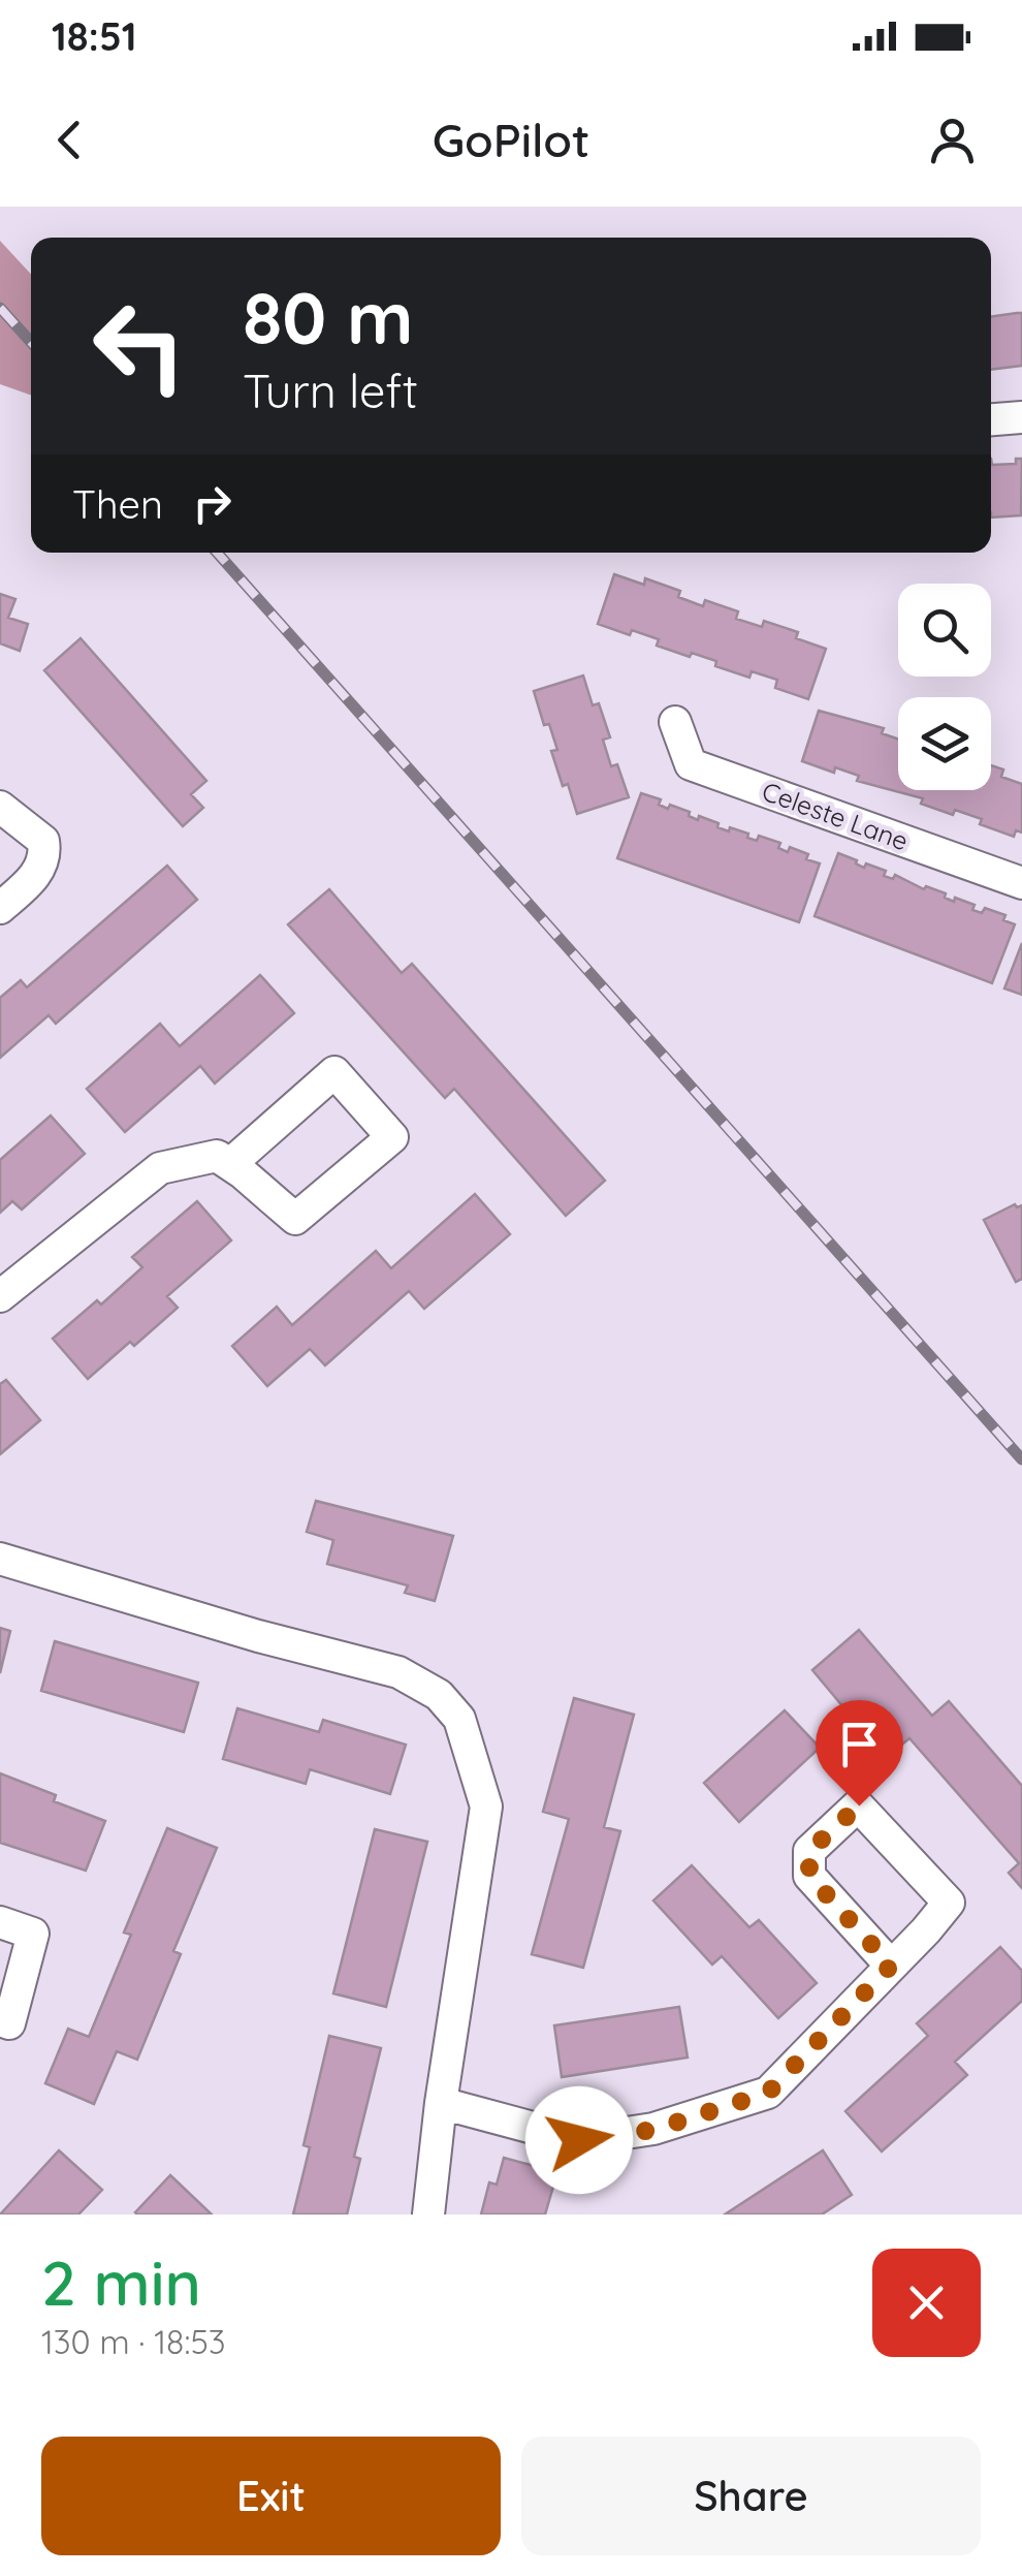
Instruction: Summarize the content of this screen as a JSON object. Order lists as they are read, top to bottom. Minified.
{"streets":{"street":["Celeste Lane"]},"page":{"status":"18:51","header":"GoPilot","turn":["80 m","Turn left"],"then":"Then","heading":["2 min","130 m · 18:53"],"buttons":["Exit","Share"]}}
